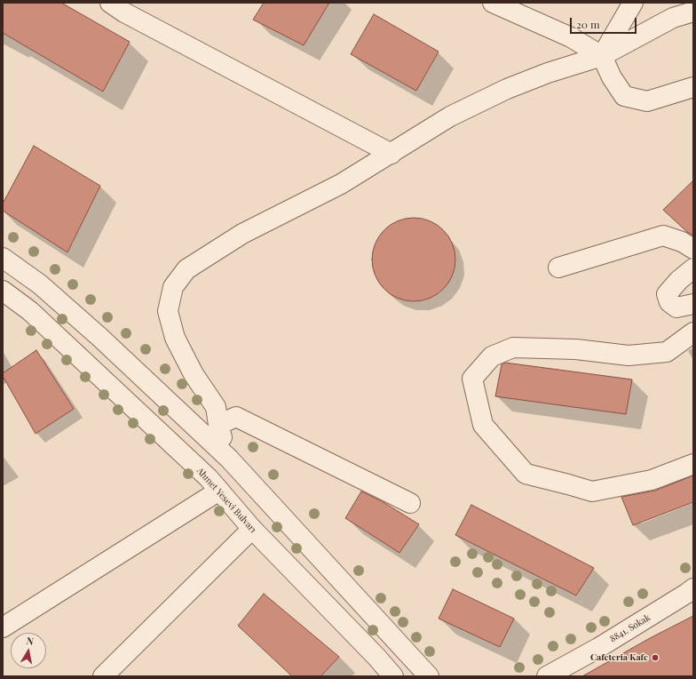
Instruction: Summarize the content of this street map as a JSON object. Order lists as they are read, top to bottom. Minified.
{"streets":{"street":["Ahmet Yesevi Bulvarı","8841. Sokak"]},"places":["Cafeteria Kafe"],"scale_bar":"20 m","north":"top"}
